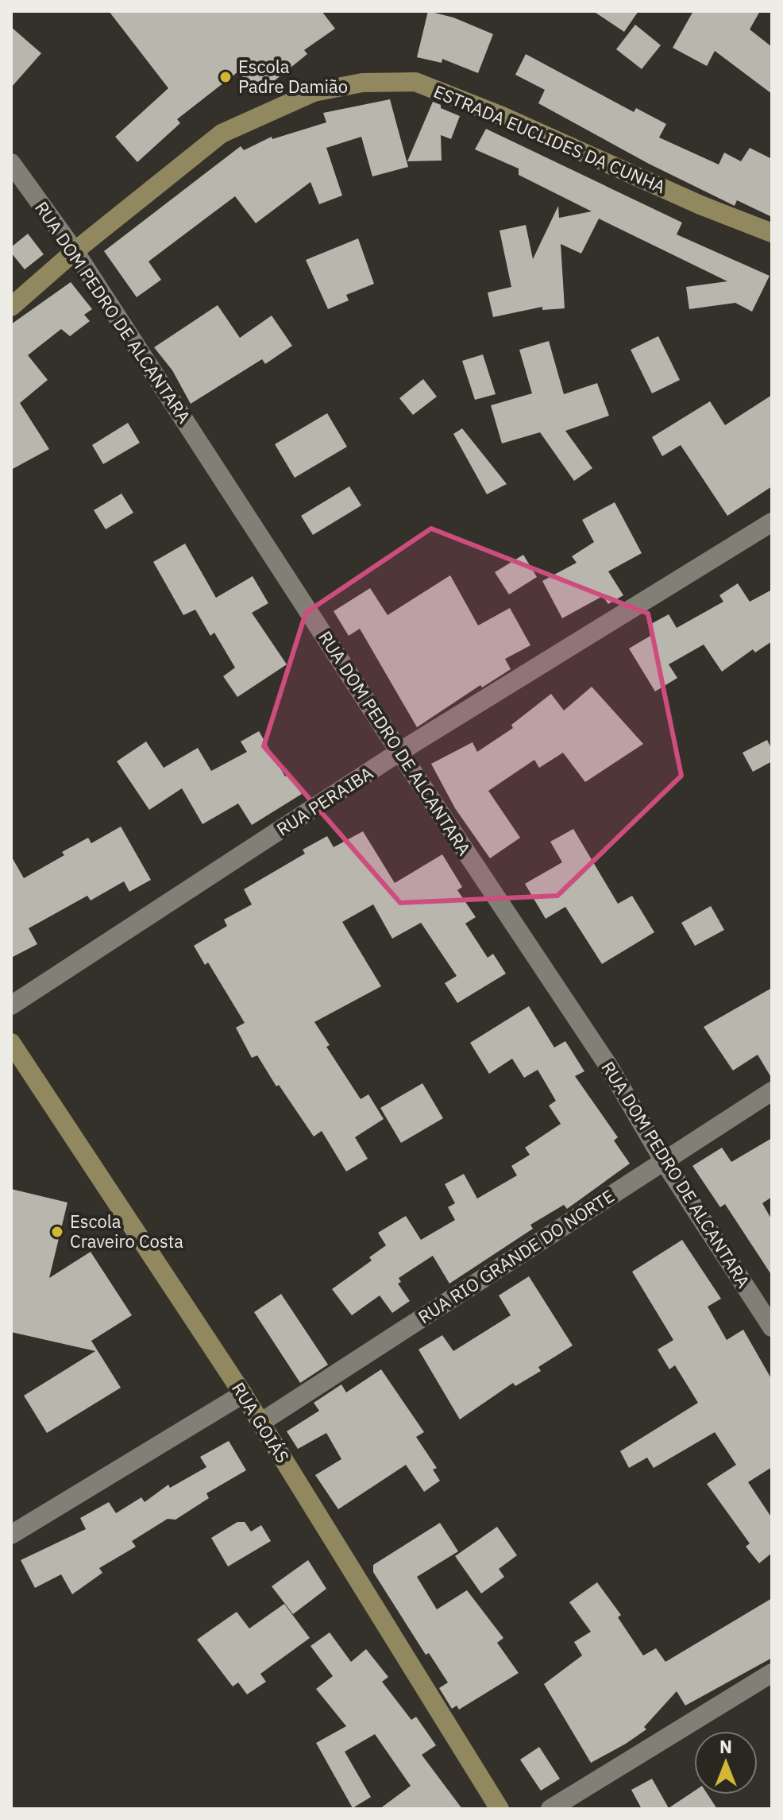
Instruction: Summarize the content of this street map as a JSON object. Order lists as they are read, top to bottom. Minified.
{"streets":{"street":["ESTRADA EUCLIDES DA CUNHA","RUA DOM PEDRO DE ALCANTARA","RUA PERAIBA","RUA RIO GRANDE DO NORTE","RUA GOIÁS"]},"crossings":[["ESTRADA EUCLIDES DA CUNHA","RUA DOM PEDRO DE ALCANTARA"],["RUA DOM PEDRO DE ALCANTARA","RUA PERAIBA"],["RUA DOM PEDRO DE ALCANTARA","RUA RIO GRANDE DO NORTE"],["RUA RIO GRANDE DO NORTE","RUA GOIÁS"]],"places":["Escola Padre Damião","Escola Craveiro Costa"],"north":"top"}
